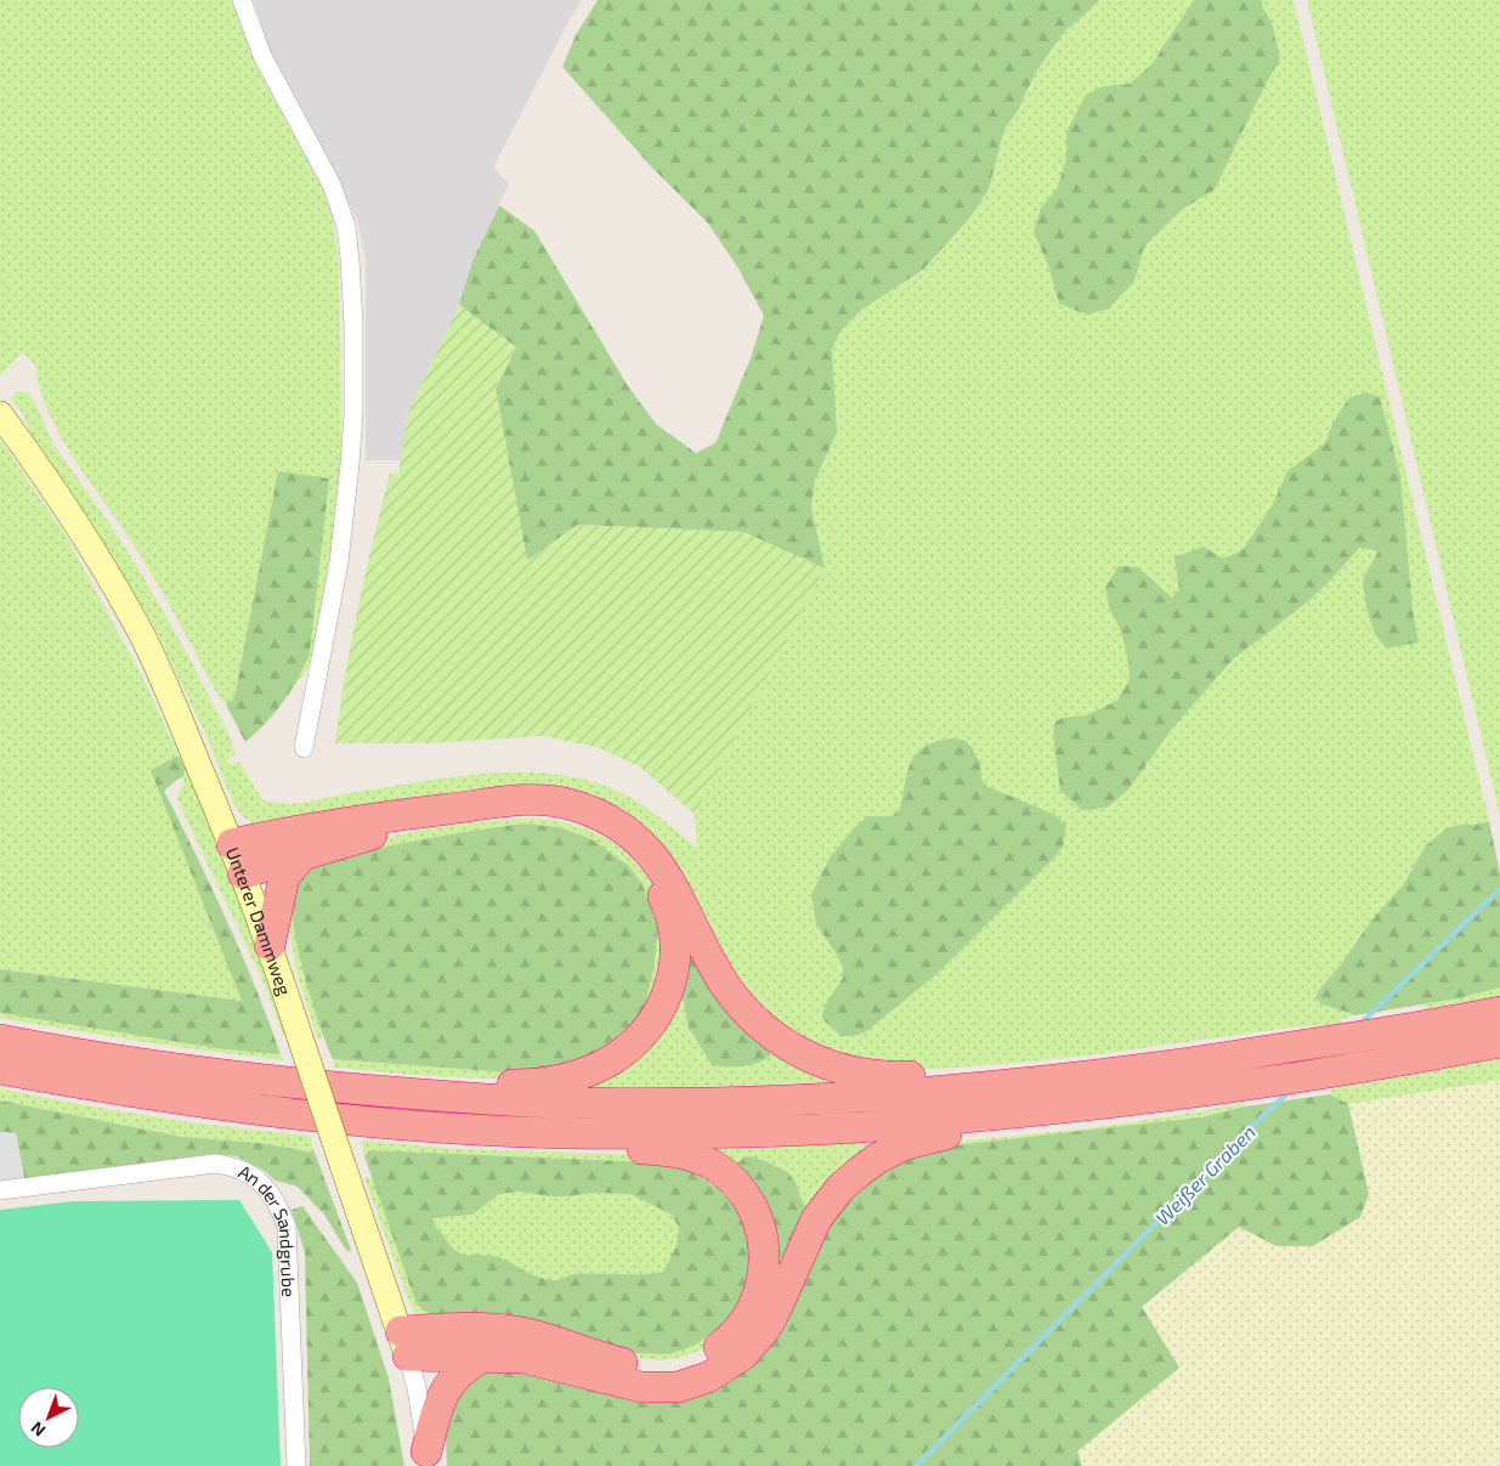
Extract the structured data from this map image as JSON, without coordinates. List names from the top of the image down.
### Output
{
  "streets": {
    "main road": ["Unterer Dammweg"],
    "street": ["An der Sandgrube"]
  },
  "water": ["Weißer Graben"],
  "north": "bottom left"
}
